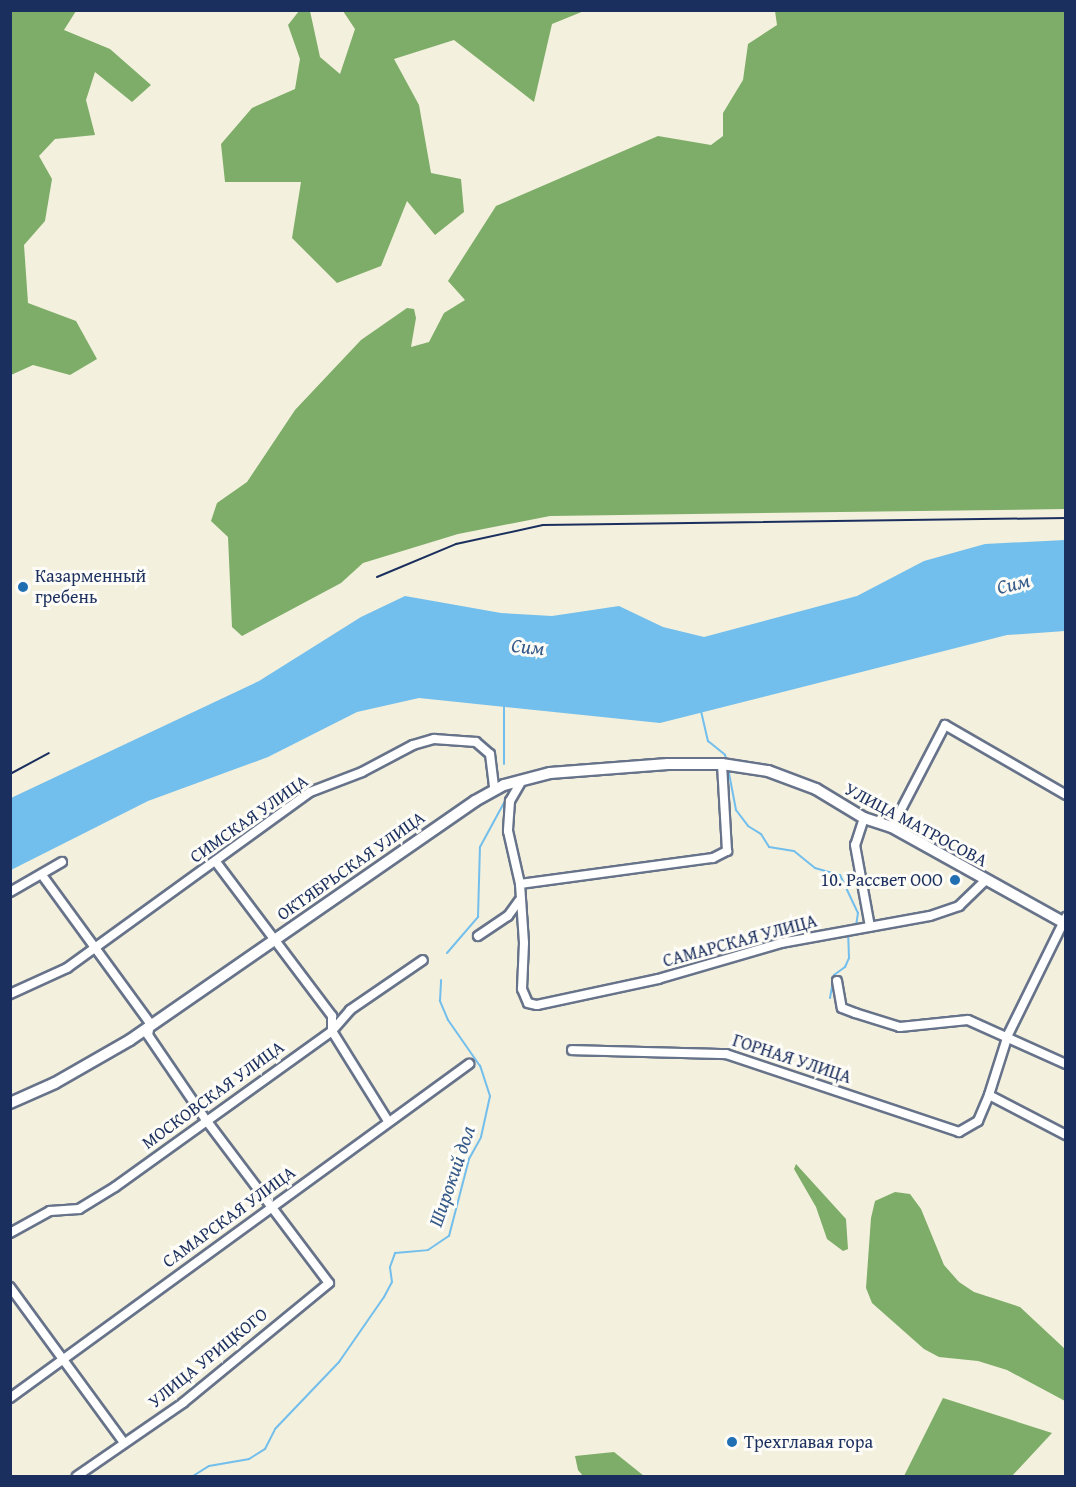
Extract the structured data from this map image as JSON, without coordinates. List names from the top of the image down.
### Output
{
  "streets": {
    "main road": ["УЛИЦА МАТРОСОВА", "ОКТЯБРЬСКАЯ УЛИЦА"],
    "street": [
      "СИМСКАЯ УЛИЦА",
      "САМАРСКАЯ УЛИЦА",
      "ГОРНАЯ УЛИЦА",
      "МОСКОВСКАЯ УЛИЦА",
      "УЛИЦА УРИЦКОГО"
    ]
  },
  "crossings": [
    ["СИМСКАЯ УЛИЦА", "ОКТЯБРЬСКАЯ УЛИЦА"],
    ["УЛИЦА МАТРОСОВА", "ОКТЯБРЬСКАЯ УЛИЦА"],
    ["УЛИЦА МАТРОСОВА", "САМАРСКАЯ УЛИЦА"],
    ["САМАРСКАЯ УЛИЦА", "УЛИЦА УРИЦКОГО"]
  ],
  "water": ["Сим", "Широкий дол"],
  "places": ["Казарменный гребень", "10. Рассвет ООО", "Трехглавая гора"]
}
